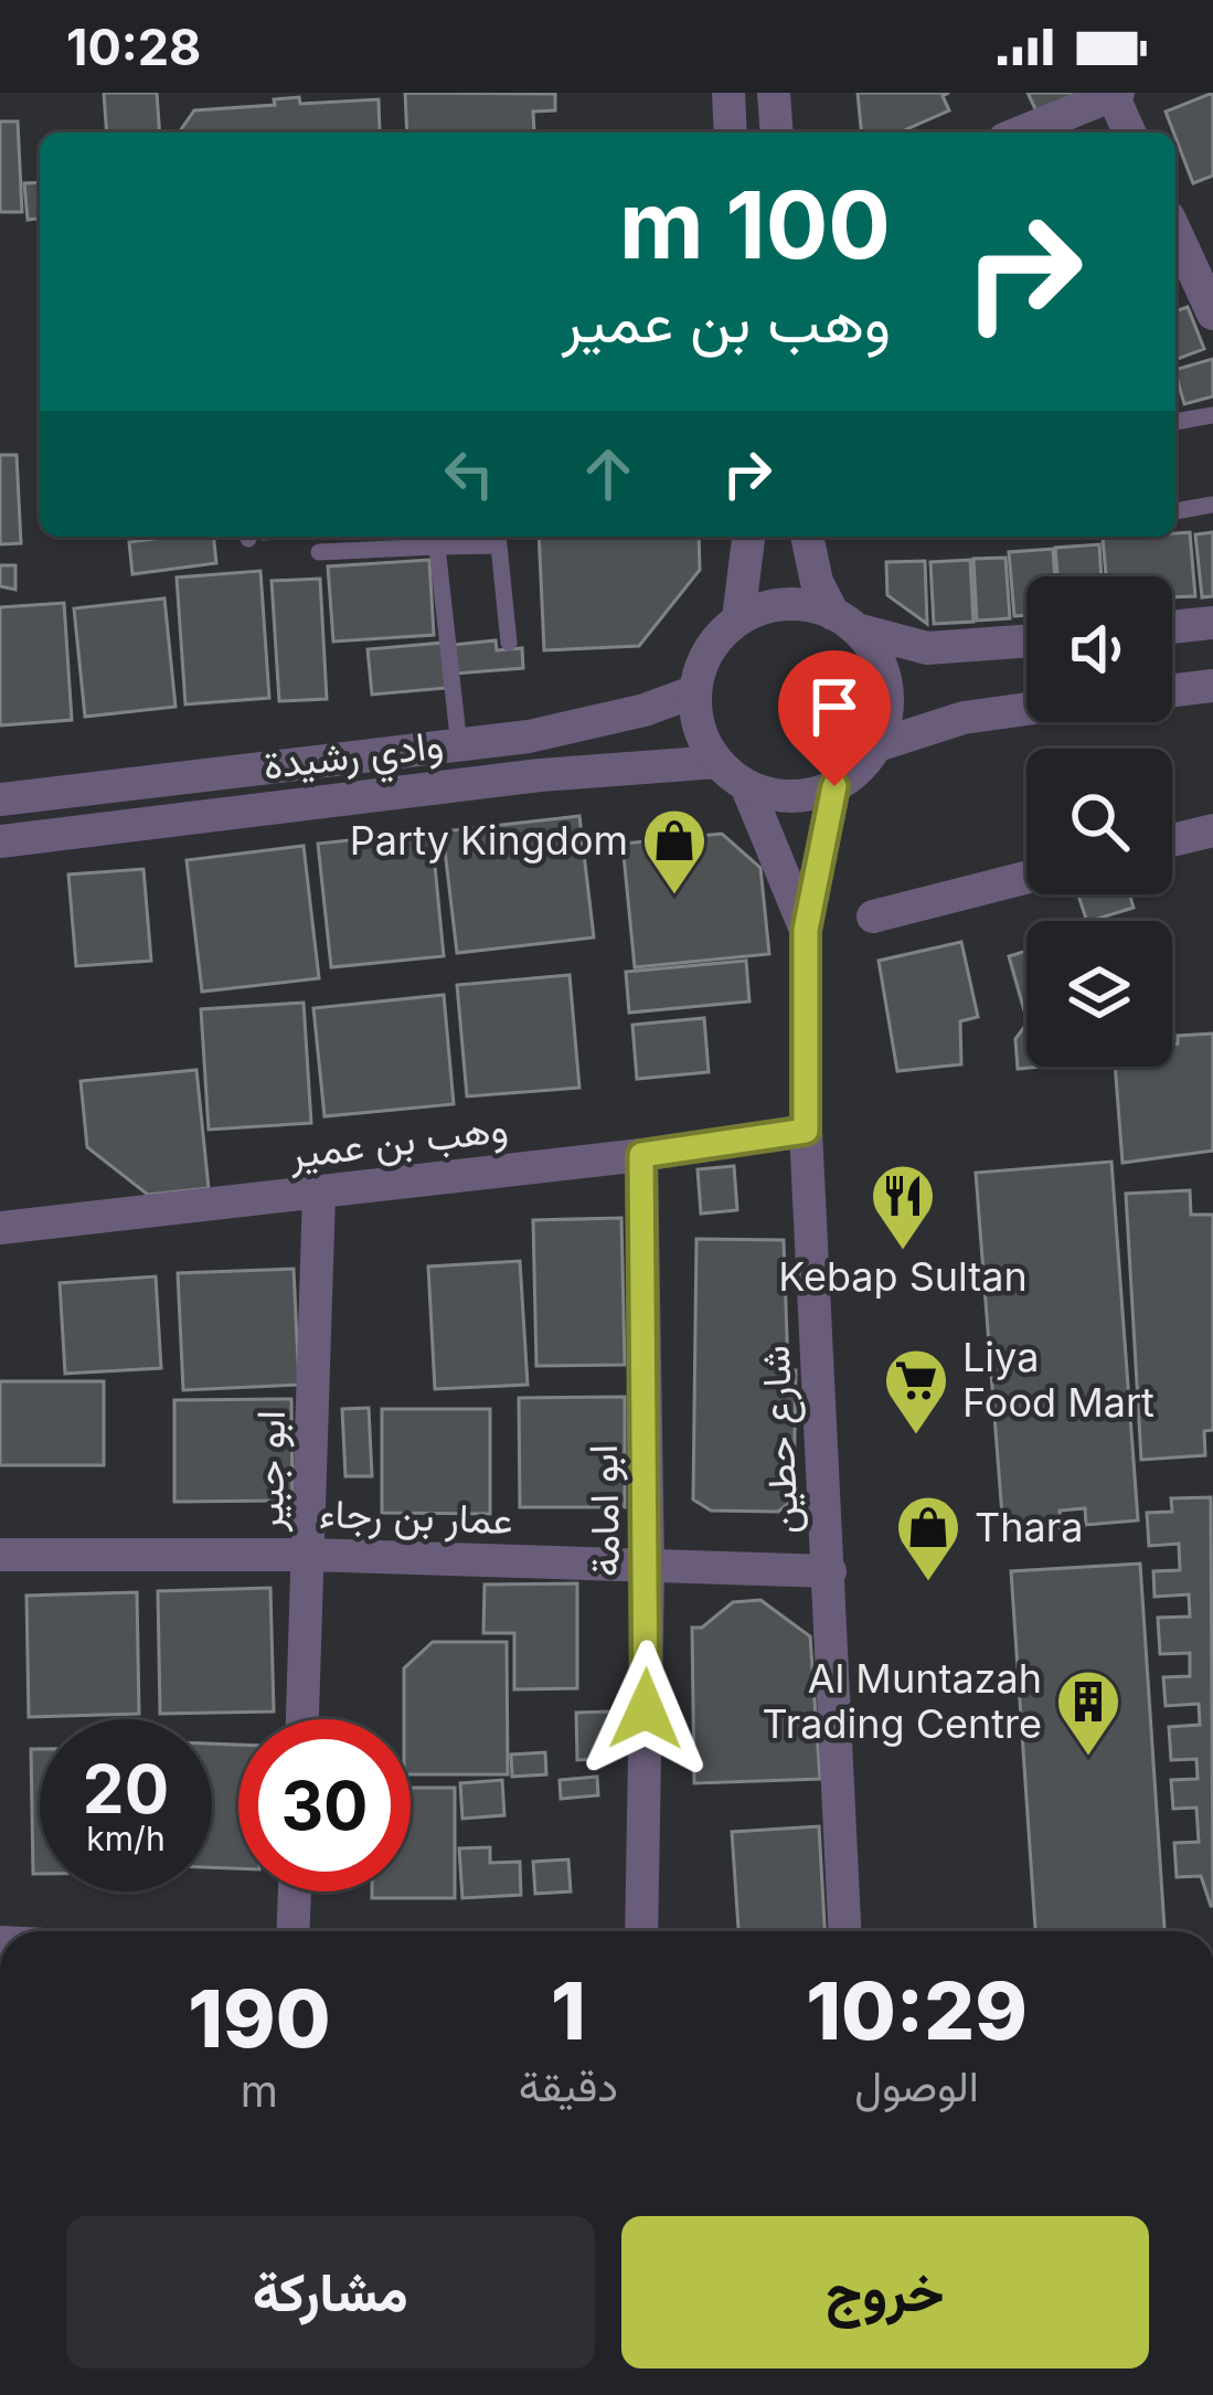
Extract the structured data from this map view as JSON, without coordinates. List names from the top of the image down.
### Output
{
  "streets": {
    "street": [
      "وادي رشيدة",
      "وهب بن عمير",
      "شارع حطين",
      "ابو جبير",
      "ابو امامة",
      "عمار بن رجاء"
    ]
  },
  "crossings": [
    ["وادي رشيدة", "شارع حطين"],
    ["وهب بن عمير", "شارع حطين"],
    ["وهب بن عمير", "ابو جبير"],
    ["وهب بن عمير", "ابو امامة"],
    ["شارع حطين", "عمار بن رجاء"],
    ["ابو جبير", "عمار بن رجاء"],
    ["ابو امامة", "عمار بن رجاء"]
  ],
  "places": {
    "shop": ["Party Kingdom", "Thara"],
    "restaurant": ["Kebap Sultan"],
    "supermarket": ["Liya Food Mart"],
    "building": ["Al Muntazah Trading Centre"]
  },
  "page": {
    "status": "10:28",
    "turn": ["100 m", "وهب بن عمير"],
    "speed": "20 km/h",
    "limit": "30",
    "eta": [
      "10:29",
      "الوصول",
      "1",
      "دقيقة",
      "190",
      "m"
    ],
    "buttons": ["خروج", "مشاركة"]
  }
}
